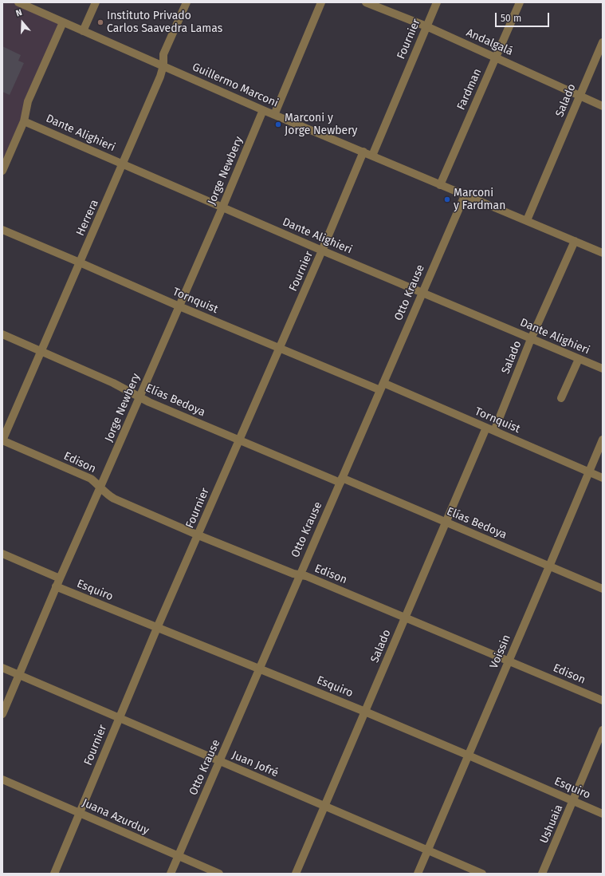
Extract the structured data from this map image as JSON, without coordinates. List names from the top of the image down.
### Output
{
  "streets": {
    "street": [
      "Fournier",
      "Andalgalá",
      "Guillermo Marconi",
      "Fardman",
      "Salado",
      "Dante Alighieri",
      "Jorge Newbery",
      "Herrera",
      "Otto Krause",
      "Tornquist",
      "Elías Bedoya",
      "Edison",
      "Esquiro",
      "Voissin",
      "Juan Jofré",
      "Juana Azurduy",
      "Ushuaia"
    ]
  },
  "crossings": [
    ["Fournier", "Andalgalá"],
    ["Fournier", "Guillermo Marconi"],
    ["Fournier", "Dante Alighieri"],
    ["Fournier", "Tornquist"],
    ["Fournier", "Elías Bedoya"],
    ["Fournier", "Edison"],
    ["Fournier", "Esquiro"],
    ["Fournier", "Juan Jofré"],
    ["Fournier", "Juana Azurduy"],
    ["Andalgalá", "Fardman"],
    ["Andalgalá", "Salado"],
    ["Guillermo Marconi", "Fardman"],
    ["Guillermo Marconi", "Salado"],
    ["Guillermo Marconi", "Jorge Newbery"],
    ["Guillermo Marconi", "Herrera"],
    ["Guillermo Marconi", "Otto Krause"],
    ["Salado", "Dante Alighieri"],
    ["Salado", "Tornquist"],
    ["Salado", "Elías Bedoya"],
    ["Salado", "Edison"],
    ["Salado", "Esquiro"],
    ["Salado", "Juan Jofré"],
    ["Dante Alighieri", "Jorge Newbery"],
    ["Dante Alighieri", "Herrera"],
    ["Dante Alighieri", "Otto Krause"],
    ["Jorge Newbery", "Tornquist"],
    ["Jorge Newbery", "Elías Bedoya"],
    ["Jorge Newbery", "Edison"],
    ["Jorge Newbery", "Esquiro"],
    ["Jorge Newbery", "Juan Jofré"],
    ["Herrera", "Tornquist"],
    ["Herrera", "Elías Bedoya"],
    ["Herrera", "Edison"],
    ["Otto Krause", "Tornquist"],
    ["Otto Krause", "Elías Bedoya"],
    ["Otto Krause", "Edison"],
    ["Otto Krause", "Esquiro"],
    ["Otto Krause", "Juan Jofré"],
    ["Otto Krause", "Juana Azurduy"],
    ["Tornquist", "Voissin"],
    ["Elías Bedoya", "Voissin"],
    ["Edison", "Voissin"],
    ["Esquiro", "Voissin"],
    ["Esquiro", "Ushuaia"],
    ["Voissin", "Juan Jofré"]
  ],
  "places": ["Instituto Privado Carlos Saavedra Lamas", "Marconi y Jorge Newbery", "Marconi y Fardman"],
  "scale_bar": "50 m",
  "north": "top"
}
